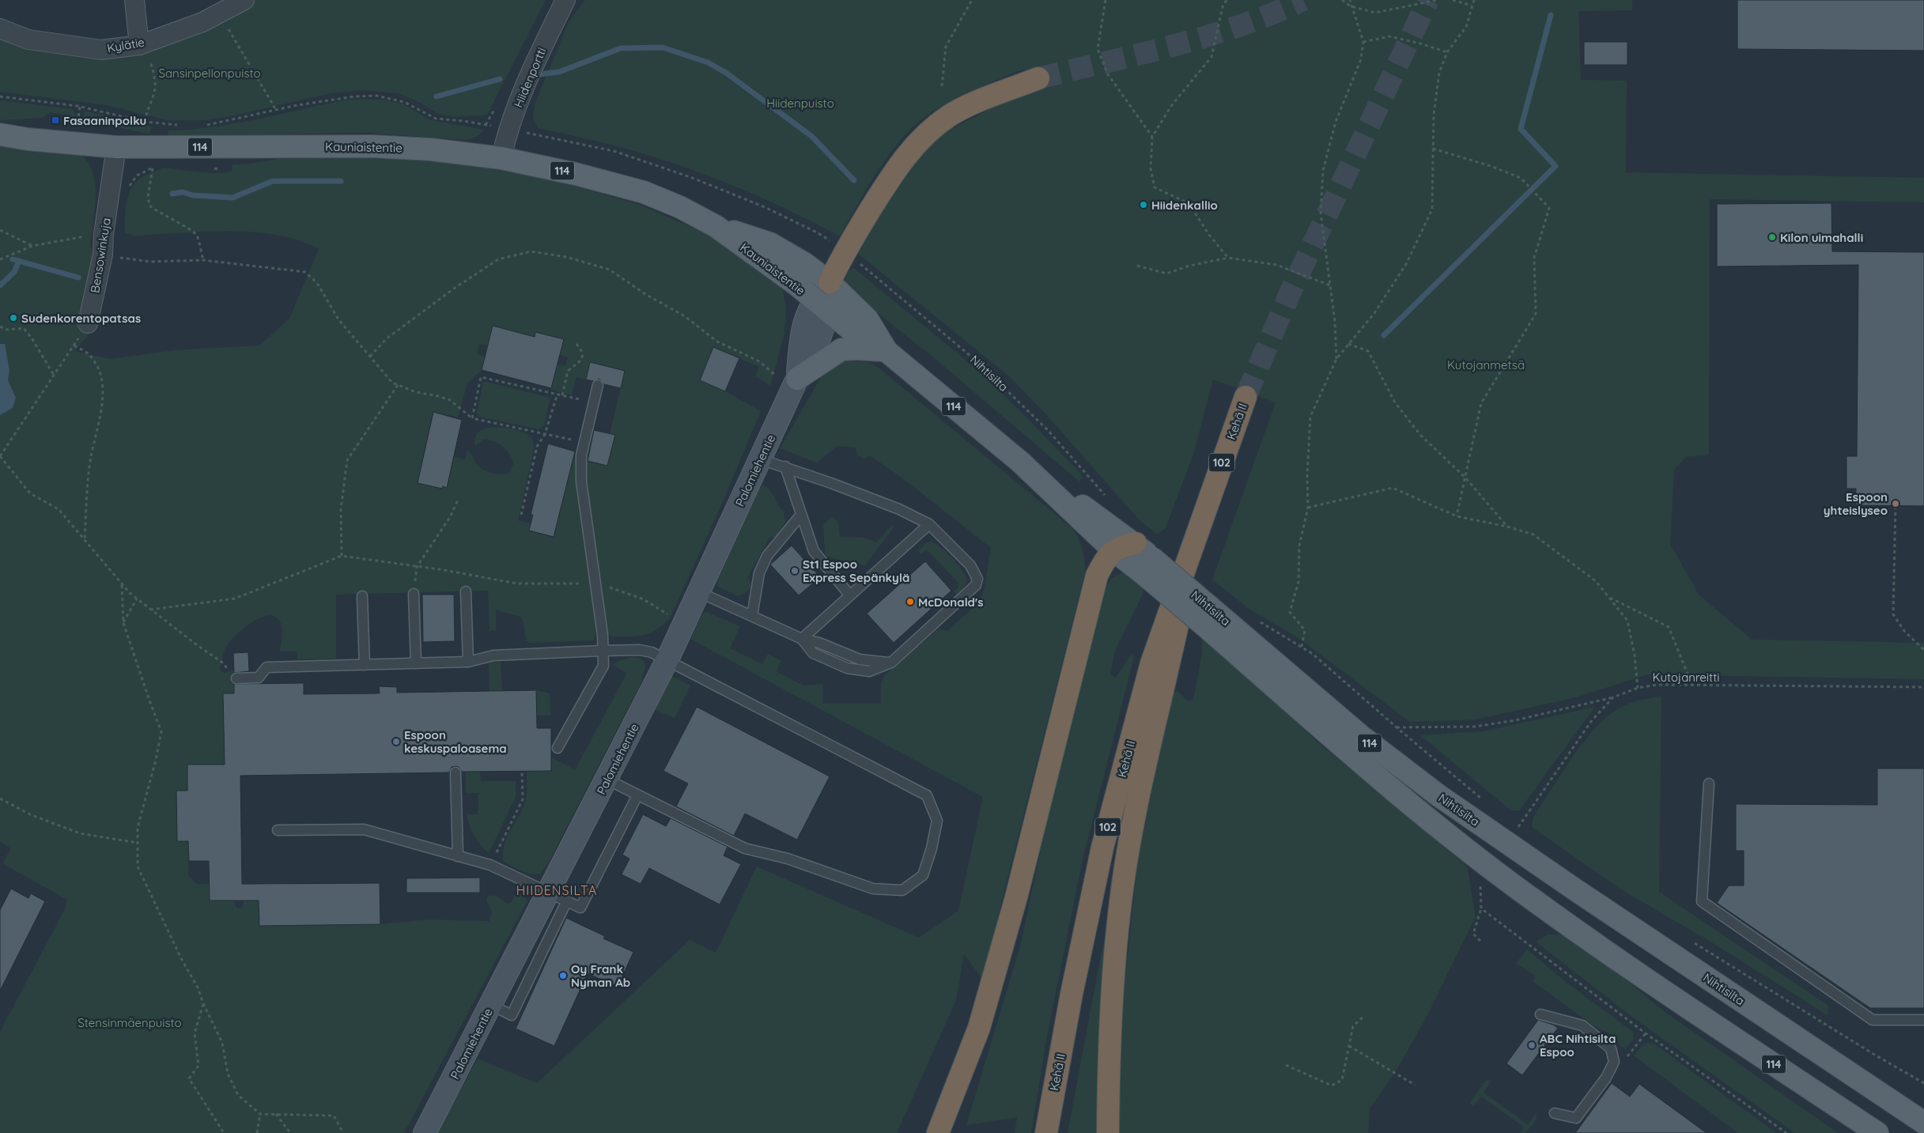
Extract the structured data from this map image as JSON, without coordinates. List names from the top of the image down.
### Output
{
  "streets": {
    "highway": ["Kehä II", "102"],
    "main road": ["114", "Kauniaistentie", "Nihtisilta"],
    "street": [
      "Kylätie",
      "Hiidenportti",
      "Bensowinkuja",
      "Palomiehentie"
    ],
    "path": ["Kutojanreitti"]
  },
  "crossings": [
    ["Hiidenportti", "Kauniaistentie"],
    ["Kauniaistentie", "Bensowinkuja"],
    ["Kauniaistentie", "Nihtisilta"],
    ["Kauniaistentie", "Palomiehentie"],
    ["Nihtisilta", "Palomiehentie"],
    ["Nihtisilta", "Kutojanreitti"]
  ],
  "districts": ["HIIDENSILTA"],
  "parks": [
    "Sansinpellonpuisto",
    "Hiidenpuisto",
    "Kutojanmetsä",
    "Stensinmäenpuisto"
  ],
  "places": {
    "transit": ["Fasaaninpolku"],
    "other": [
      "Hiidenkallio",
      "Kilon uimahalli",
      "Sudenkorentopatsas",
      "Espoon yhteislyseo",
      "St1 Espoo Express Sepänkylä",
      "McDonald's",
      "Espoon keskuspaloasema",
      "Oy Frank Nyman Ab",
      "ABC Nihtisilta Espoo"
    ]
  }
}
